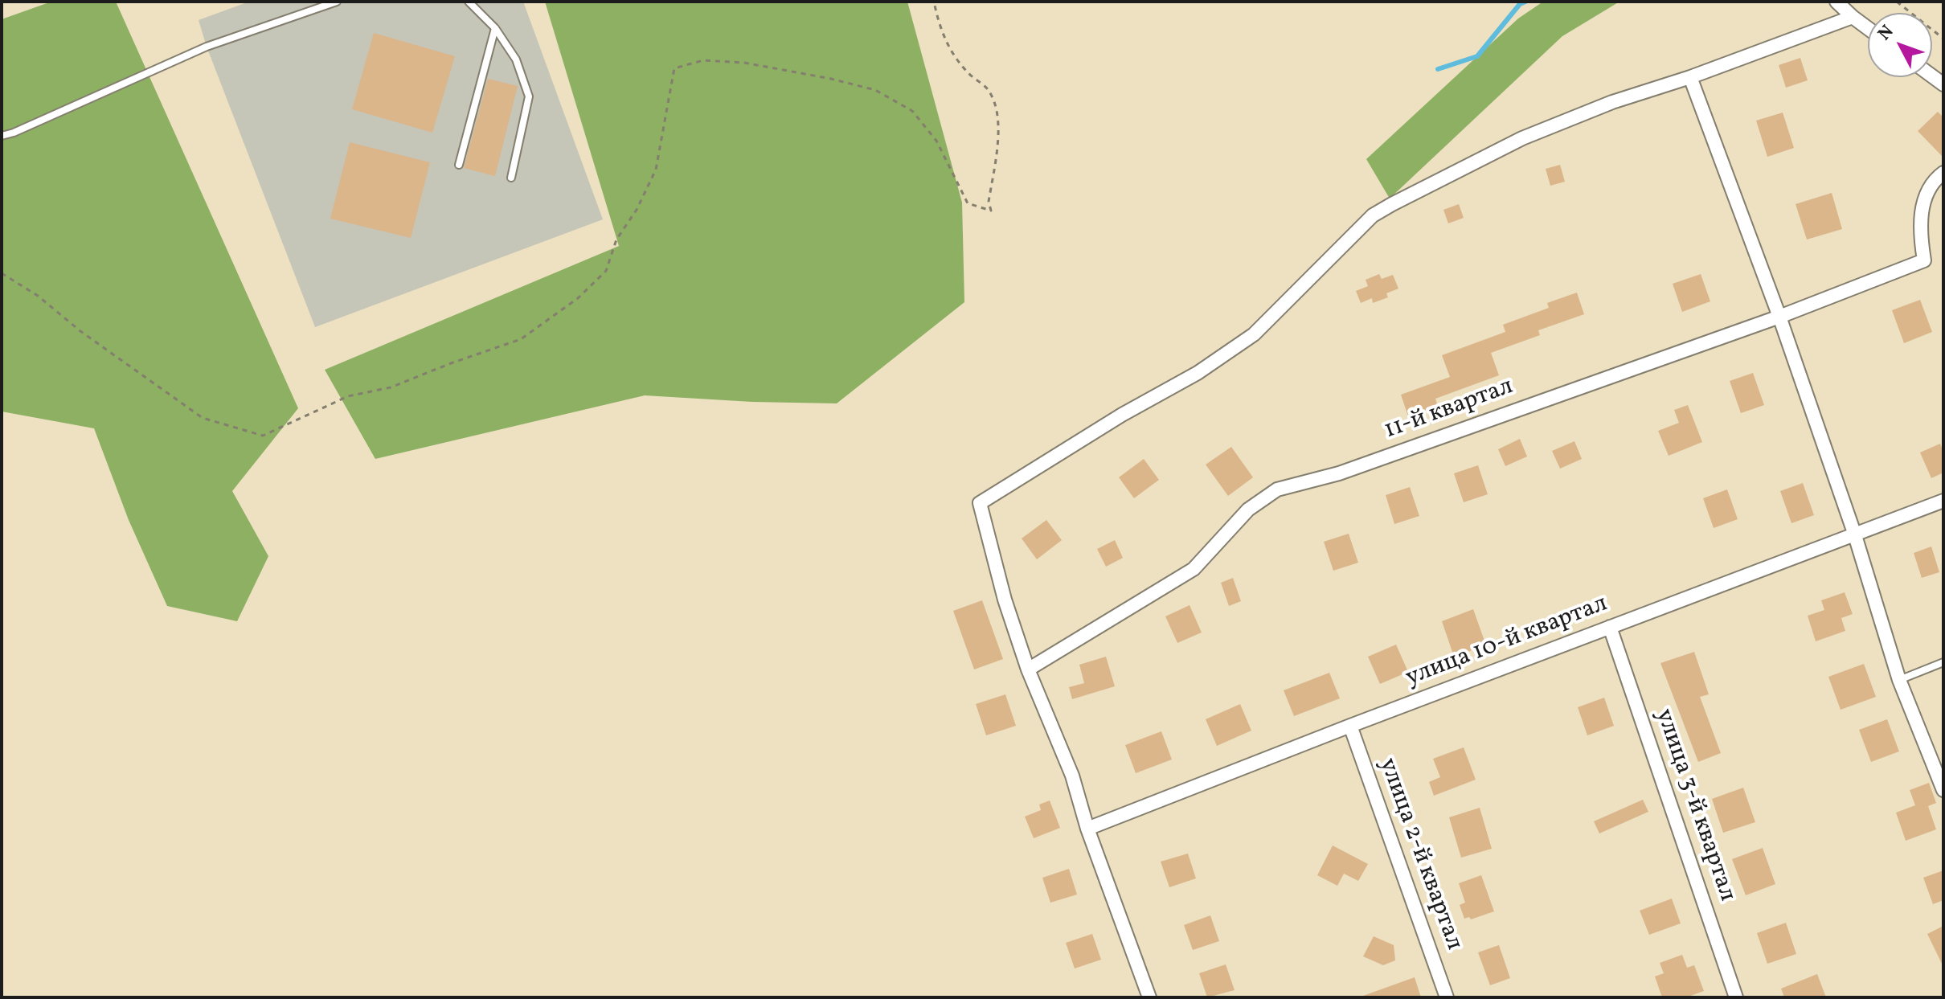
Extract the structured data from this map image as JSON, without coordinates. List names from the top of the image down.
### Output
{
  "streets": {
    "street": [
      "11-й квартал",
      "улица 10-й квартал",
      "улица 3-й квартал",
      "улица 2-й квартал"
    ]
  },
  "crossings": [
    ["улица 10-й квартал", "улица 3-й квартал"],
    ["улица 10-й квартал", "улица 2-й квартал"]
  ],
  "north": "top left"
}
